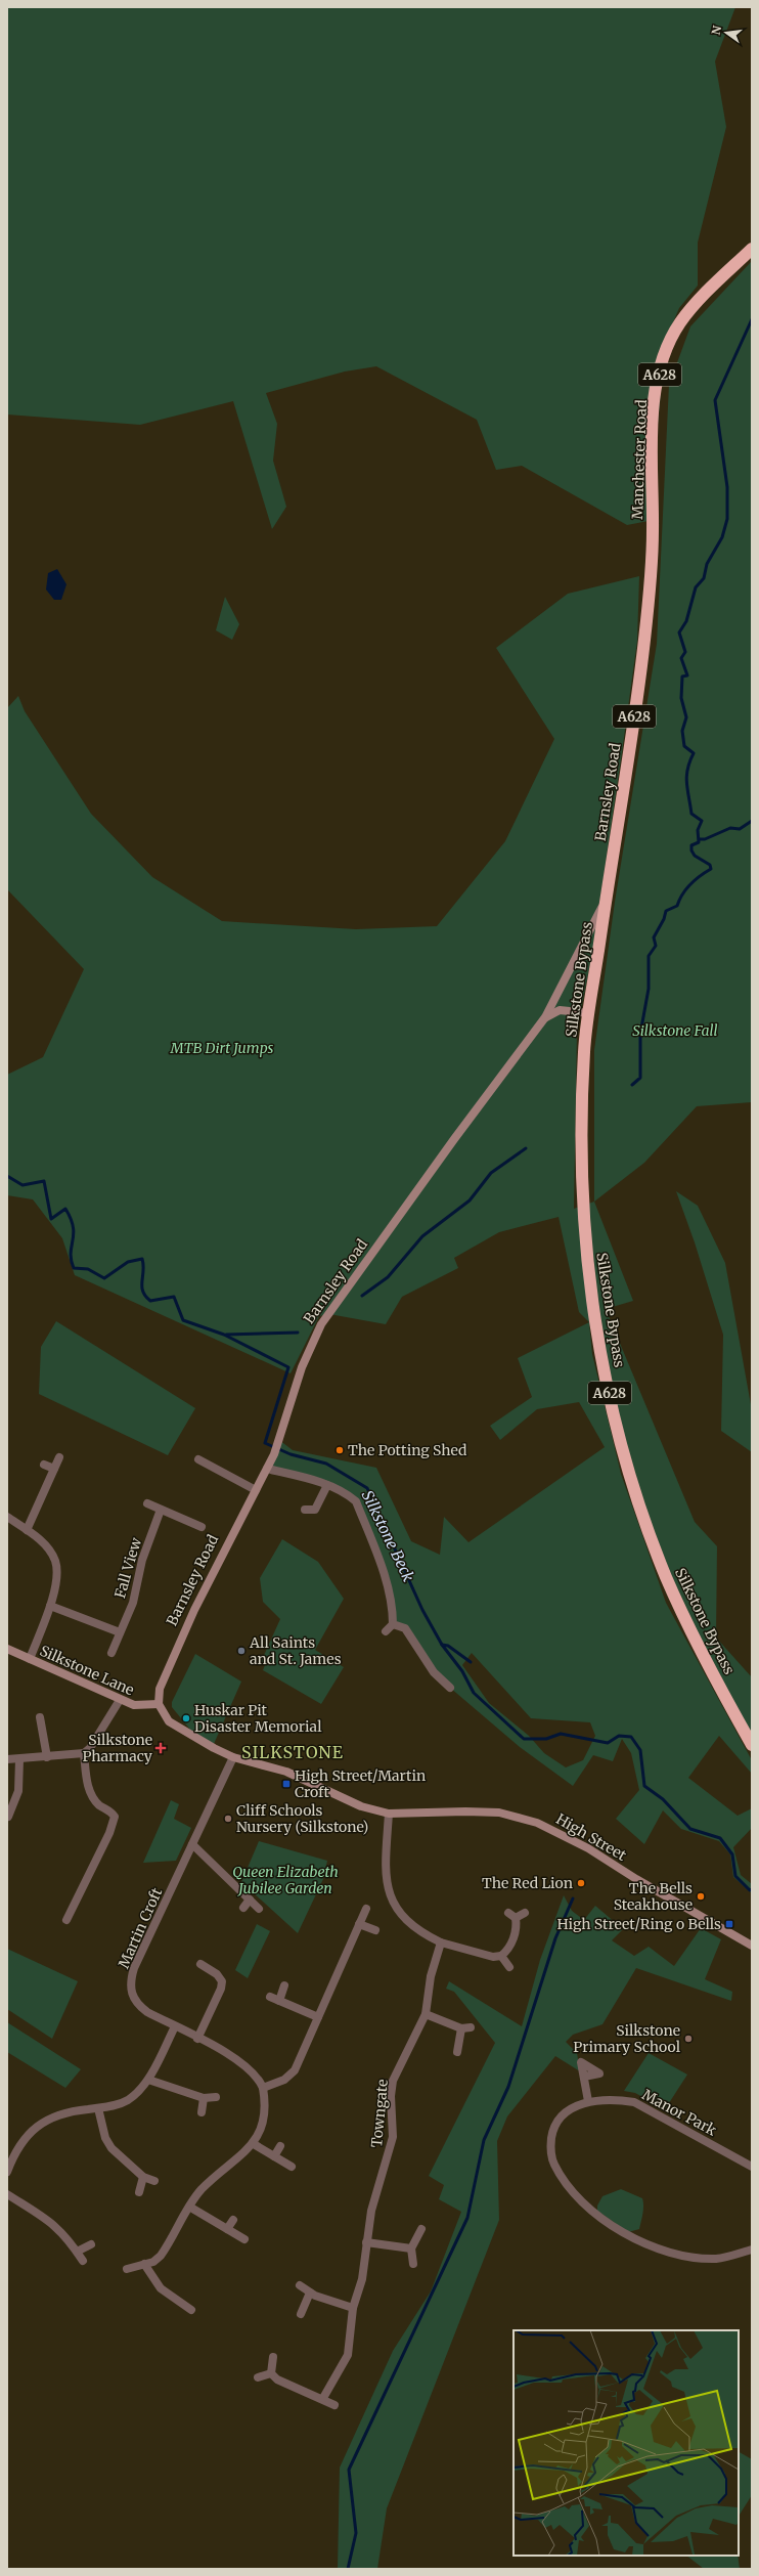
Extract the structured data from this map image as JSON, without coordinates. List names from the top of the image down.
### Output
{
  "streets": {
    "highway": [
      "A628",
      "Manchester Road",
      "Barnsley Road",
      "Silkstone Bypass"
    ],
    "street": [
      "Fall View",
      "Silkstone Lane",
      "High Street",
      "Martin Croft",
      "Manor Park",
      "Towngate"
    ]
  },
  "crossings": [
    ["Manchester Road", "Barnsley Road"],
    ["Barnsley Road", "Silkstone Bypass"],
    ["Barnsley Road", "Silkstone Lane"],
    ["Barnsley Road", "High Street"],
    ["Silkstone Lane", "High Street"],
    ["High Street", "Martin Croft"]
  ],
  "districts": ["SILKSTONE"],
  "water": ["Silkstone Beck"],
  "parks": ["Silkstone Fall", "MTB Dirt Jumps", "Queen Elizabeth Jubilee Garden"],
  "places": {
    "other": [
      "The Potting Shed",
      "All Saints and St. James",
      "Huskar Pit Disaster Memorial",
      "Cliff Schools Nursery (Silkstone)",
      "The Red Lion",
      "The Bells Steakhouse",
      "Silkstone Primary School"
    ],
    "health": ["Silkstone Pharmacy"],
    "transit": ["High Street/Martin Croft", "High Street/Ring o Bells"]
  },
  "north": "left"
}
